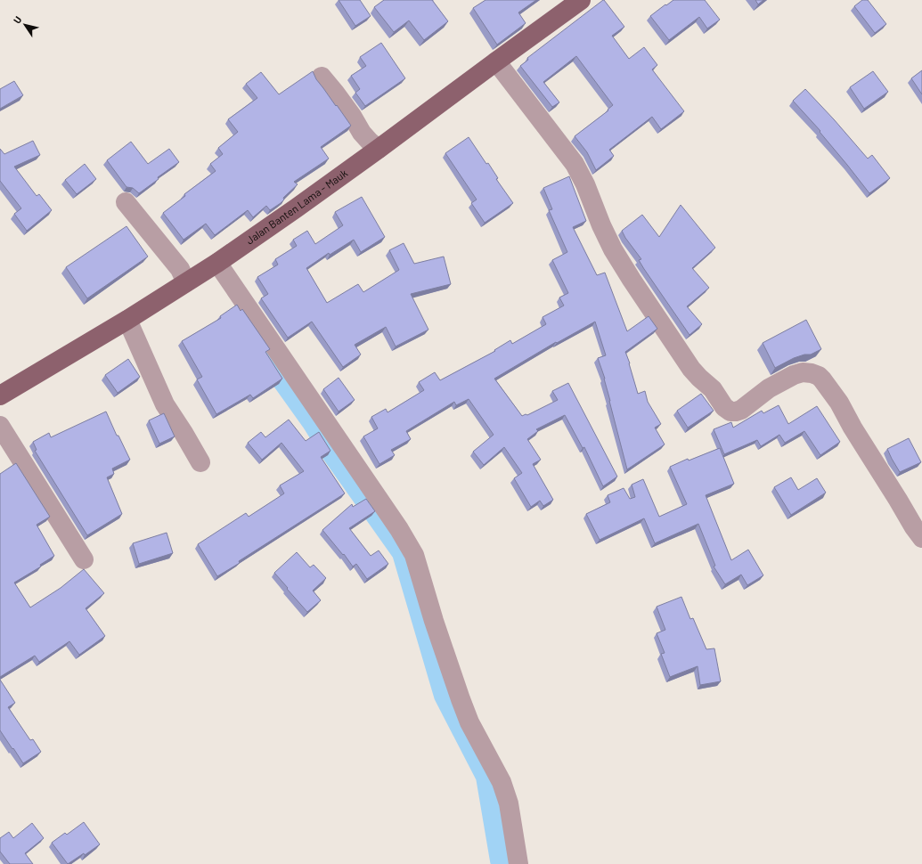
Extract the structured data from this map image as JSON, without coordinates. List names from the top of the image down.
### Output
{
  "streets": {
    "main road": ["Jalan Banten Lama - Mauk"]
  },
  "north": "top left"
}
